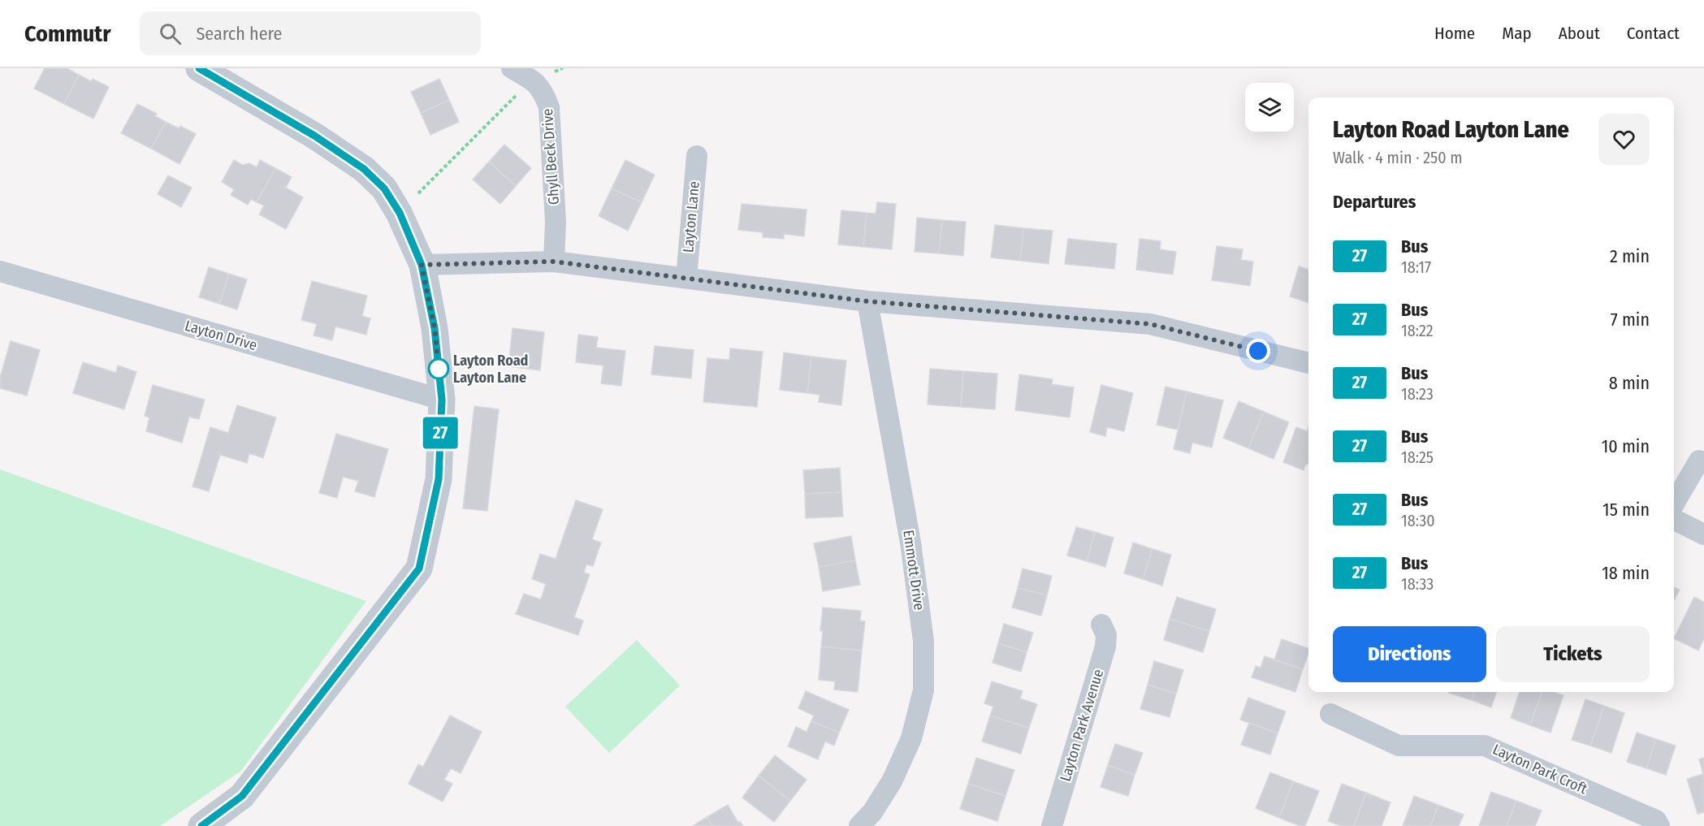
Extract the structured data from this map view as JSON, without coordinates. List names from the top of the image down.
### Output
{
  "streets": {
    "street": [
      "Ghyll Beck Drive",
      "Layton Lane",
      "Layton Drive",
      "Emmott Drive",
      "Layton Park Avenue",
      "Layton Park Croft"
    ]
  },
  "places": ["Layton Road Layton Lane"],
  "lines": ["bus line 27"],
  "page": {
    "header": "Commutr",
    "search": "Search here",
    "nav": [
      "Home",
      "Map",
      "About",
      "Contact"
    ],
    "on_map": "27",
    "heading": [
      ["Layton Road Layton Lane", "Walk · 4 min · 250 m"],
      "Departures"
    ],
    "list": [
      {
        "mark": "27",
        "name": "Bus",
        "note": "18:17",
        "value": "2 min"
      },
      {
        "mark": "27",
        "name": "Bus",
        "note": "18:22",
        "value": "7 min"
      },
      {
        "mark": "27",
        "name": "Bus",
        "note": "18:23",
        "value": "8 min"
      },
      {
        "mark": "27",
        "name": "Bus",
        "note": "18:25",
        "value": "10 min"
      },
      {
        "mark": "27",
        "name": "Bus",
        "note": "18:30",
        "value": "15 min"
      },
      {
        "mark": "27",
        "name": "Bus",
        "note": "18:33",
        "value": "18 min"
      }
    ],
    "buttons": ["Directions", "Tickets"]
  }
}
